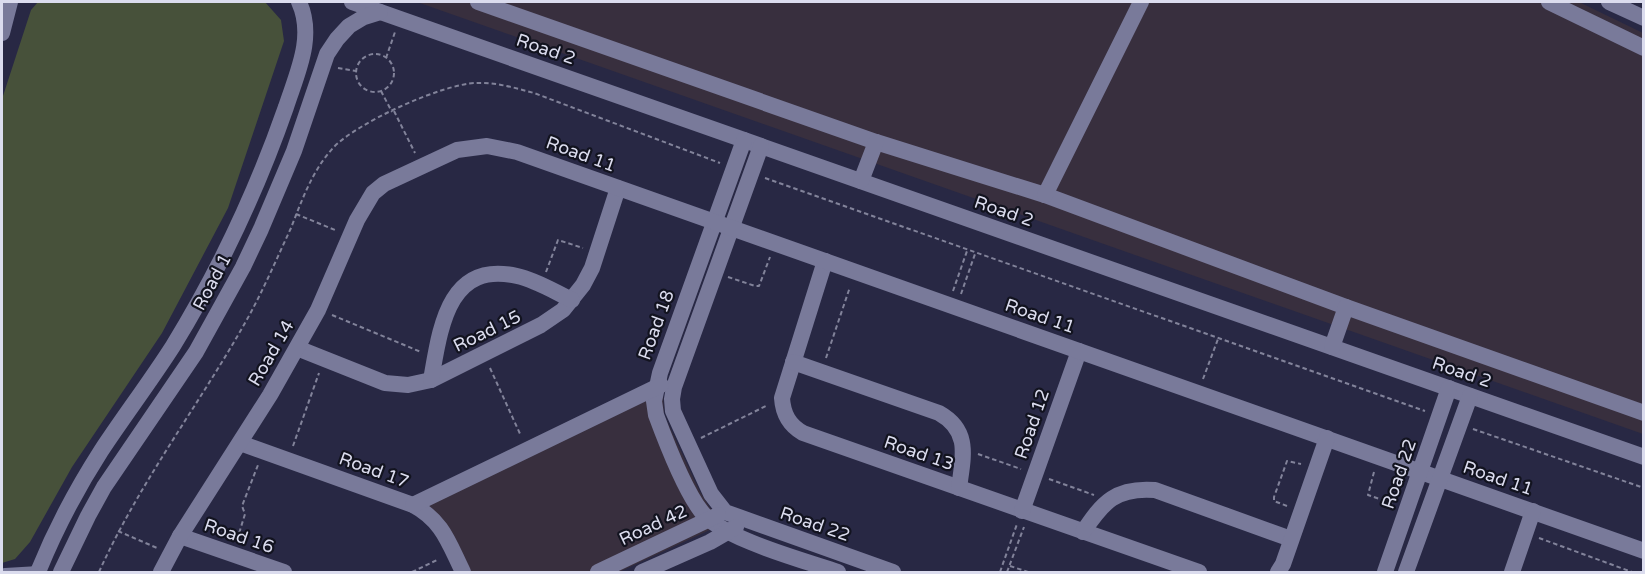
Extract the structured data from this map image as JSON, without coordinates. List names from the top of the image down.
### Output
{
  "streets": {
    "street": [
      "Road 2",
      "Road 11",
      "Road 1",
      "Road 18",
      "Road 15",
      "Road 14",
      "Road 12",
      "Road 13",
      "Road 17",
      "Road 22",
      "Road 42",
      "Road 16"
    ]
  },
  "crossings": [
    ["Road 2", "Road 1"],
    ["Road 2", "Road 18"],
    ["Road 2", "Road 22"],
    ["Road 11", "Road 18"],
    ["Road 11", "Road 15"],
    ["Road 11", "Road 14"],
    ["Road 11", "Road 12"],
    ["Road 11", "Road 22"],
    ["Road 18", "Road 22"],
    ["Road 18", "Road 42"],
    ["Road 15", "Road 14"],
    ["Road 14", "Road 17"],
    ["Road 14", "Road 16"],
    ["Road 12", "Road 13"],
    ["Road 22", "Road 42"]
  ]
}
